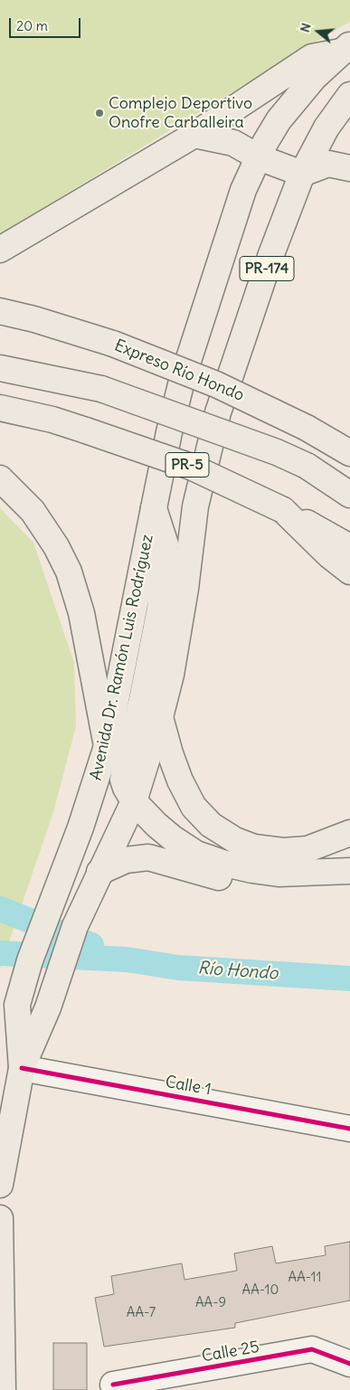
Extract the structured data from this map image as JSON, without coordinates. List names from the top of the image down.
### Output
{
  "streets": {
    "main road": [
      "PR-174",
      "Expreso Río Hondo",
      "PR-5",
      "Avenida Dr. Ramón Luis Rodríguez"
    ],
    "street": ["Calle 1", "Calle 25"]
  },
  "crossings": [
    ["PR-174", "Avenida Dr. Ramón Luis Rodríguez"],
    ["Avenida Dr. Ramón Luis Rodríguez", "Calle 1"]
  ],
  "water": ["Río Hondo"],
  "places": ["Complejo Deportivo Onofre Carballeira"],
  "house_numbers": [
    "AA-11",
    "AA-10",
    "AA-9",
    "AA-7"
  ],
  "scale_bar": "20 m",
  "north": "left"
}
